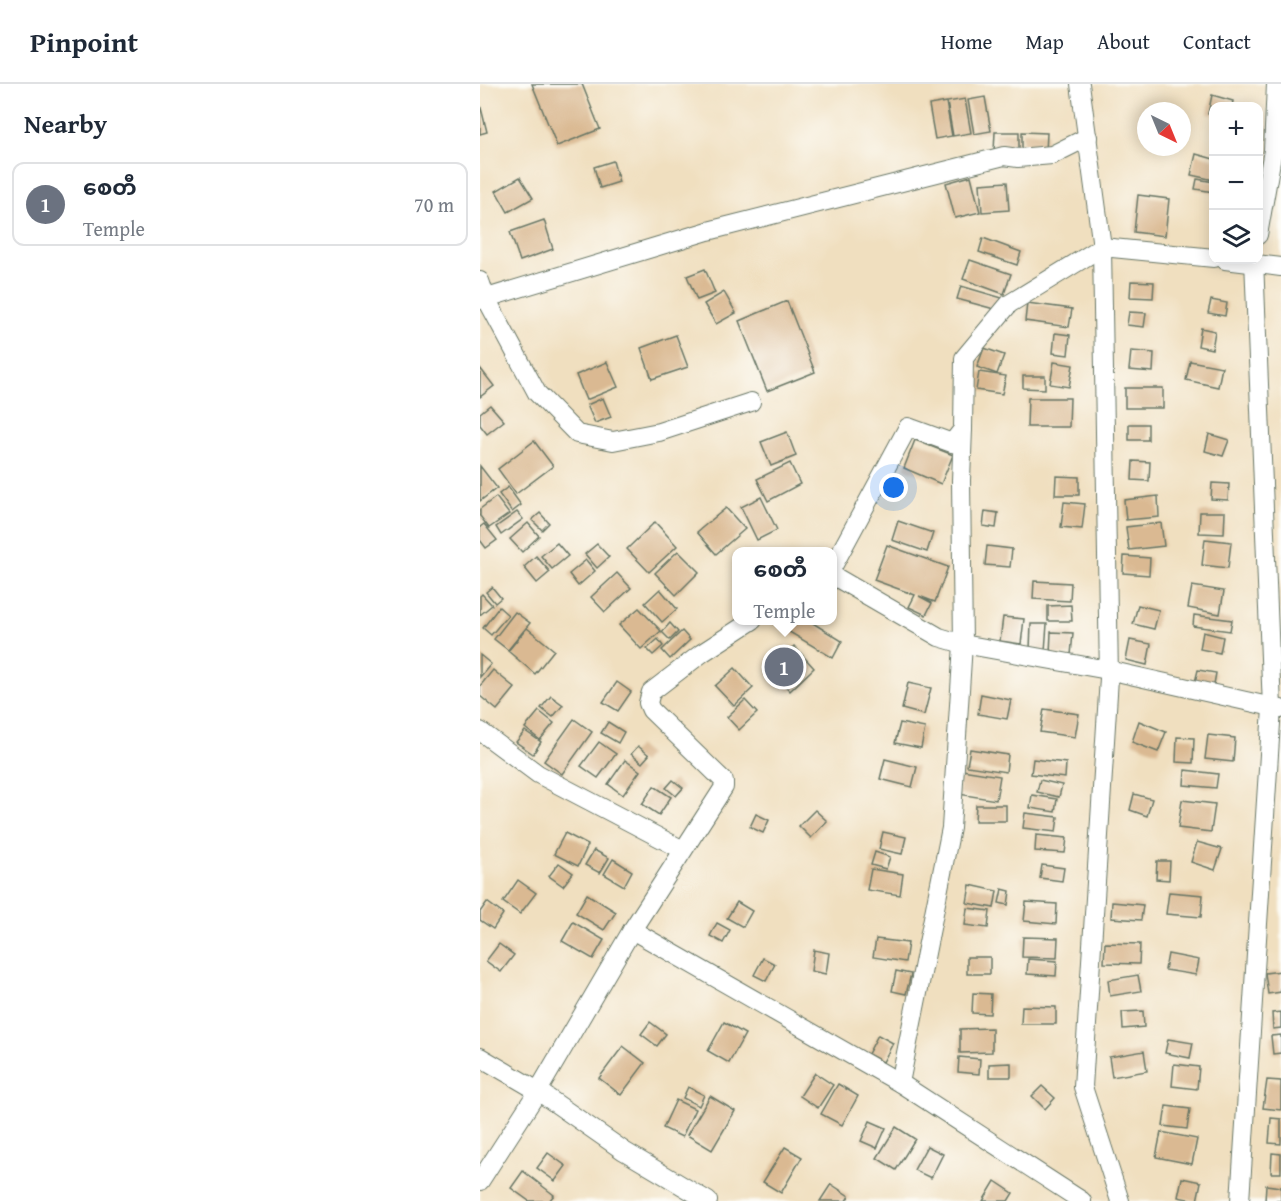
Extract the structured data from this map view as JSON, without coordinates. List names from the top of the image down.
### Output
{
  "north": "bottom right",
  "page": {
    "header": "Pinpoint",
    "nav": [
      "Home",
      "Map",
      "About",
      "Contact"
    ],
    "heading": "Nearby",
    "map_buttons": ["+", "−"],
    "list": [
      {
        "mark": "1",
        "name": "စေတီ",
        "note": "Temple",
        "value": "70 m"
      }
    ],
    "popup": ["စေတီ", "Temple"],
    "pins": "1"
  }
}
